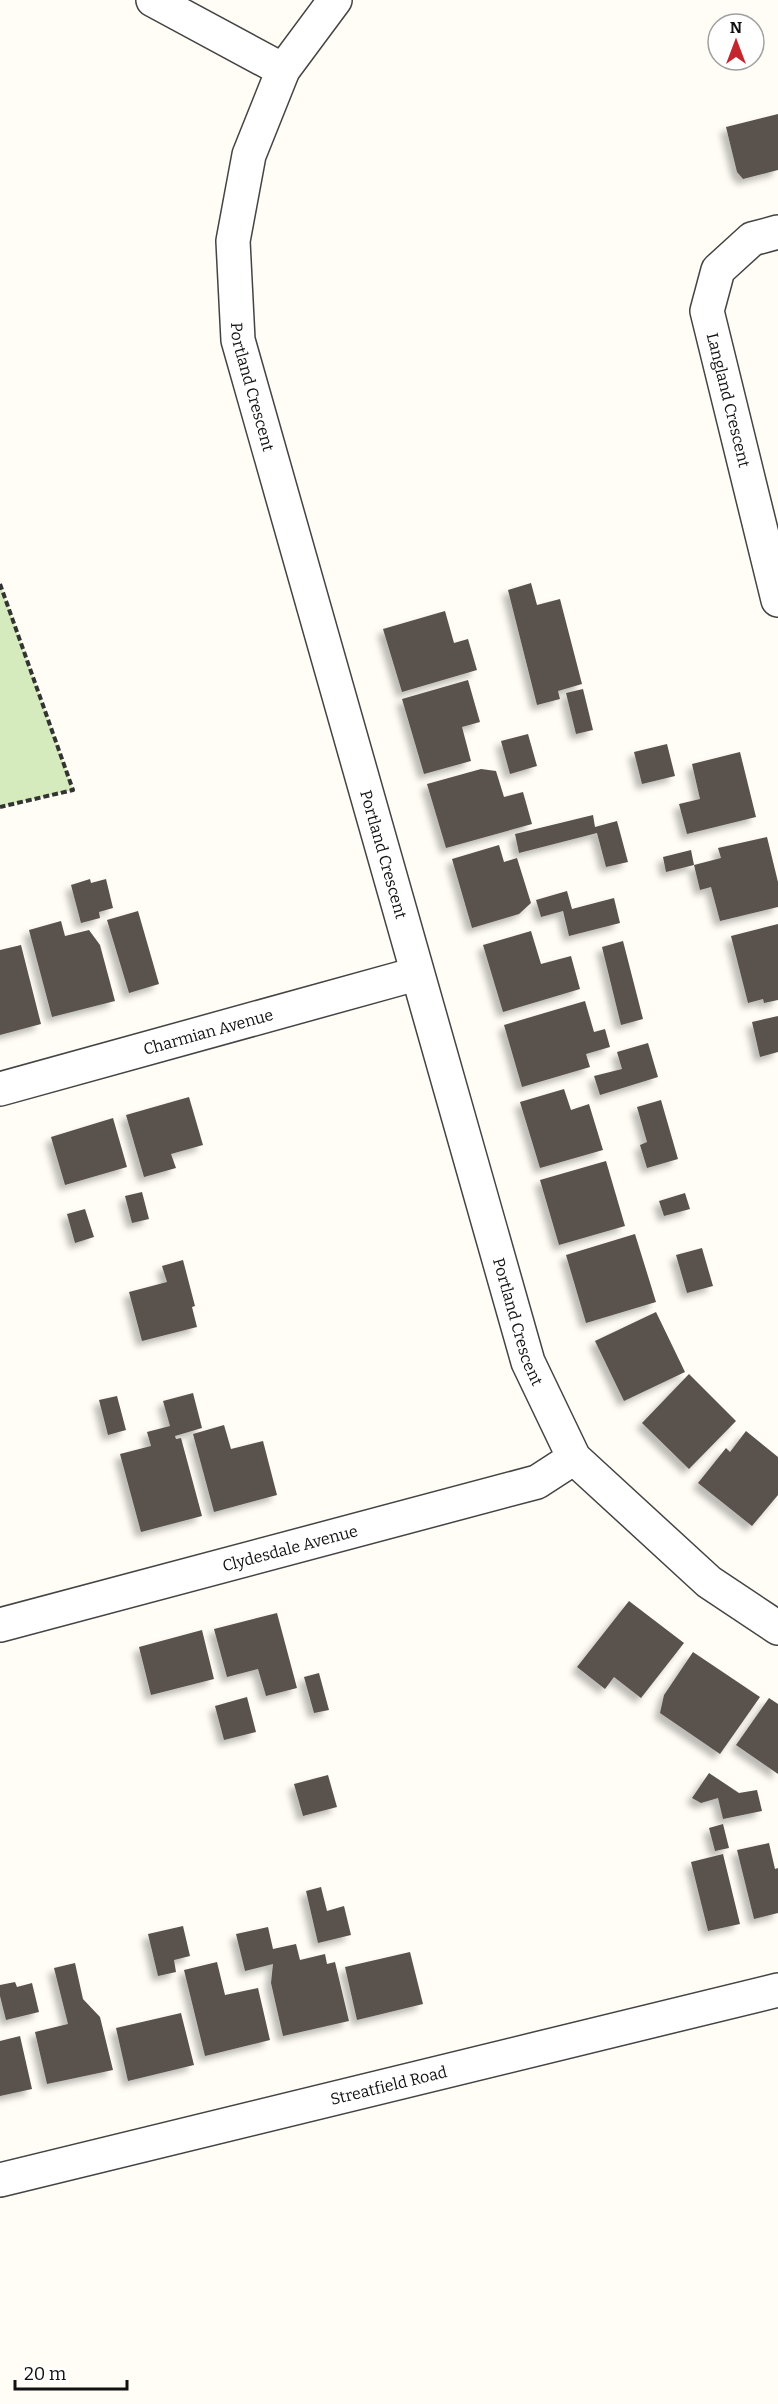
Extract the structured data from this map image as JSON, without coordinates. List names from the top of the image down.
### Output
{
  "streets": {
    "street": [
      "Portland Crescent",
      "Langland Crescent",
      "Charmian Avenue",
      "Clydesdale Avenue",
      "Streatfield Road"
    ]
  },
  "crossings": [
    ["Portland Crescent", "Charmian Avenue"],
    ["Portland Crescent", "Clydesdale Avenue"]
  ],
  "scale_bar": "20 m",
  "north": "top"
}
